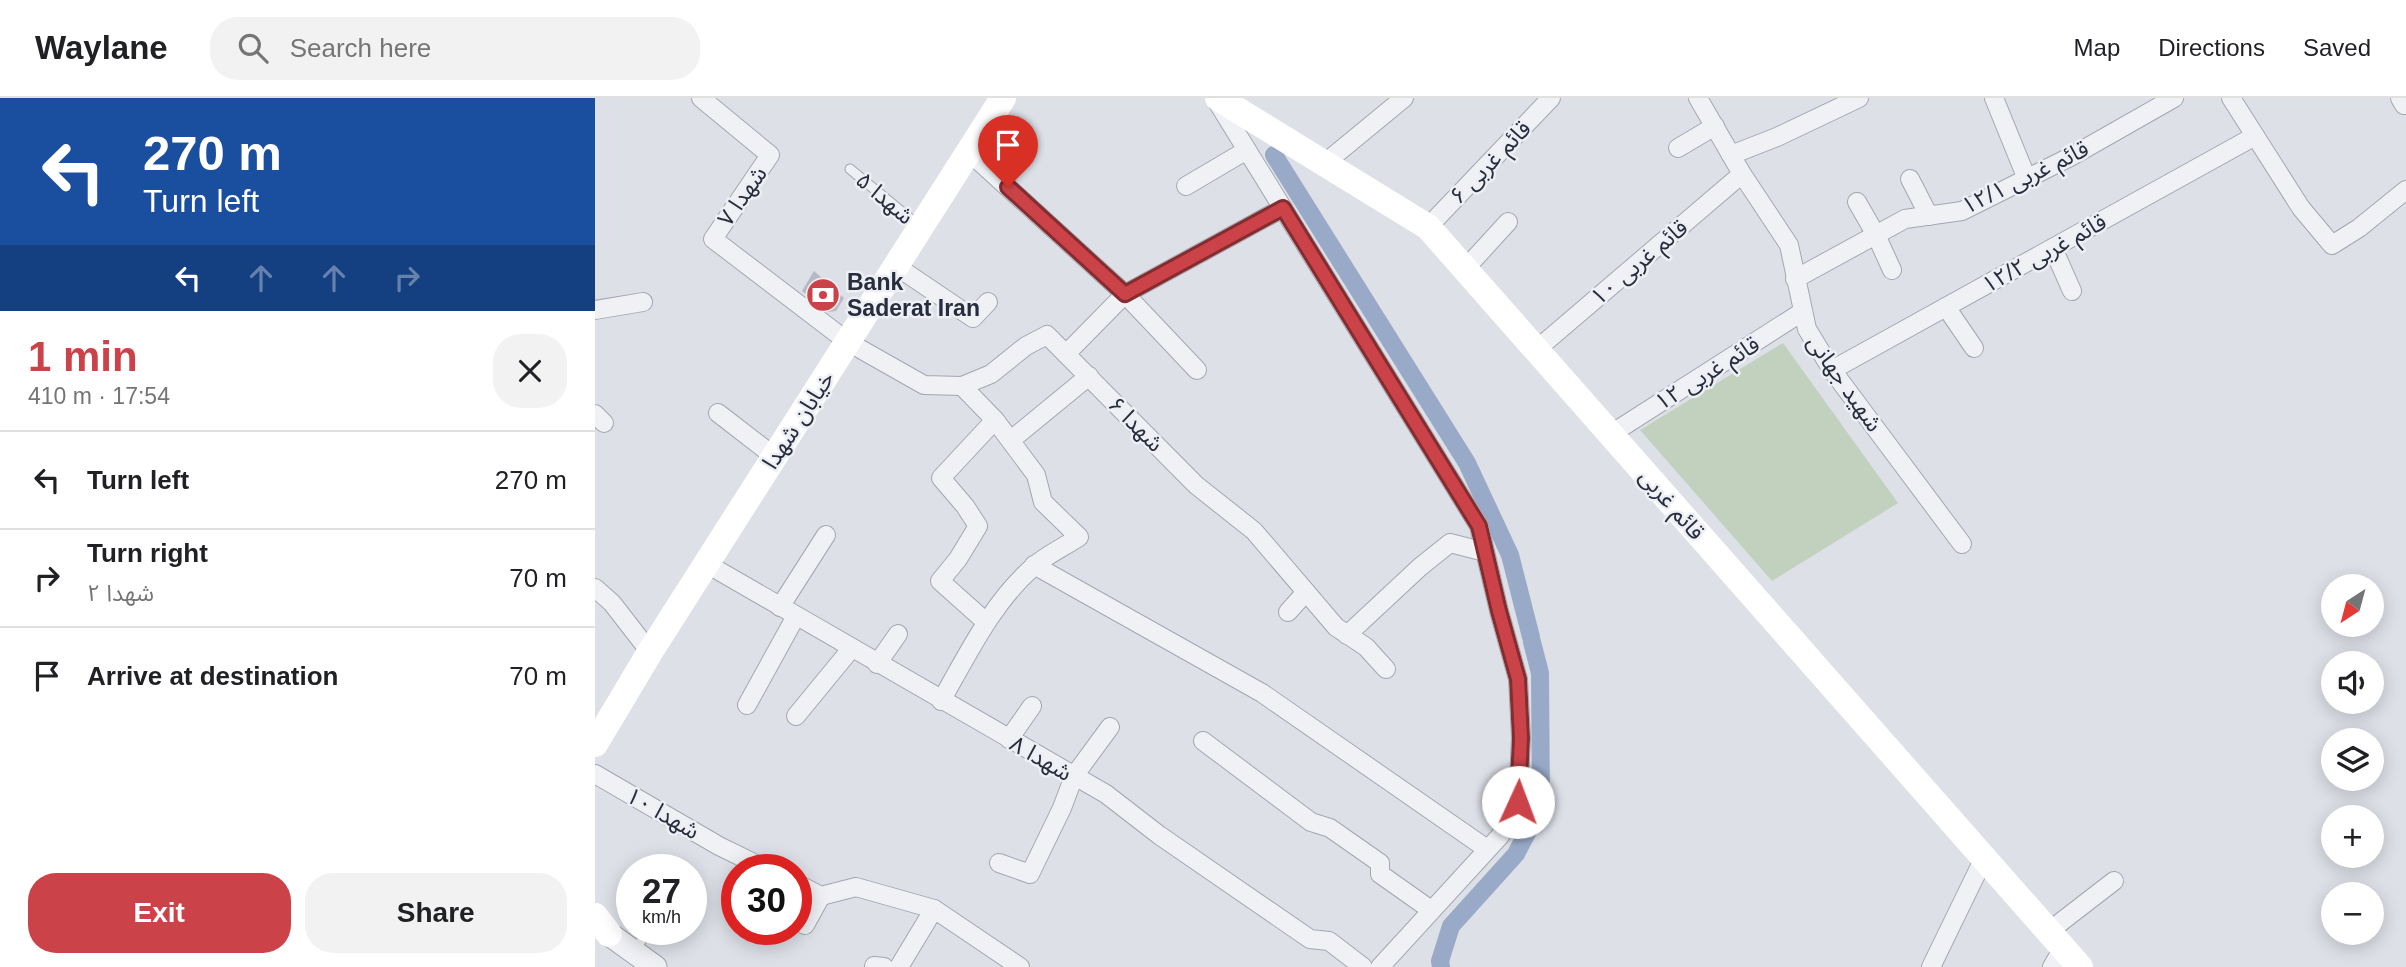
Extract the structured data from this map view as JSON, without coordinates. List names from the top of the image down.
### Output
{
  "streets": {
    "main road": ["خیابان شهدا", "قائم غربی"],
    "street": [
      "قائم غربی ۶",
      "قائم غربی ۱۲/۱",
      "شهدا ۷",
      "قائم غربی ۱۲/۲",
      "قائم غربی ۱۰",
      "قائم غربی ۱۲",
      "شهید جهانی",
      "شهدا ۶",
      "شهدا ۸",
      "شهدا ۱۰"
    ],
    "lane": ["شهدا ۵"]
  },
  "crossings": [
    ["قائم غربی ۶", "قائم غربی"],
    ["قائم غربی ۱۲/۱", "شهید جهانی"],
    ["شهدا ۷", "خیابان شهدا"],
    ["شهدا ۷", "شهدا ۶"],
    ["شهدا ۵", "خیابان شهدا"],
    ["قائم غربی ۱۲/۲", "شهید جهانی"],
    ["قائم غربی ۱۰", "شهید جهانی"],
    ["قائم غربی ۱۰", "قائم غربی"],
    ["قائم غربی ۱۲", "شهید جهانی"],
    ["قائم غربی ۱۲", "قائم غربی"],
    ["خیابان شهدا", "شهدا ۶"],
    ["خیابان شهدا", "شهدا ۸"]
  ],
  "places": {
    "bank": ["Bank Saderat Iran"]
  },
  "north": "bottom left",
  "page": {
    "header": "Waylane",
    "search": "Search here",
    "nav": ["Map", "Directions", "Saved"],
    "turn": ["270 m", "Turn left"],
    "heading": ["1 min", "410 m · 17:54"],
    "list": [
      {
        "name": "Turn left",
        "value": "270 m"
      },
      {
        "name": "Turn right",
        "note": "شهدا ۲",
        "value": "70 m"
      },
      {
        "name": "Arrive at destination",
        "value": "70 m"
      }
    ],
    "map_buttons": ["+", "−"],
    "speed": "27 km/h",
    "limit": "30",
    "buttons": ["Exit", "Share"]
  }
}
